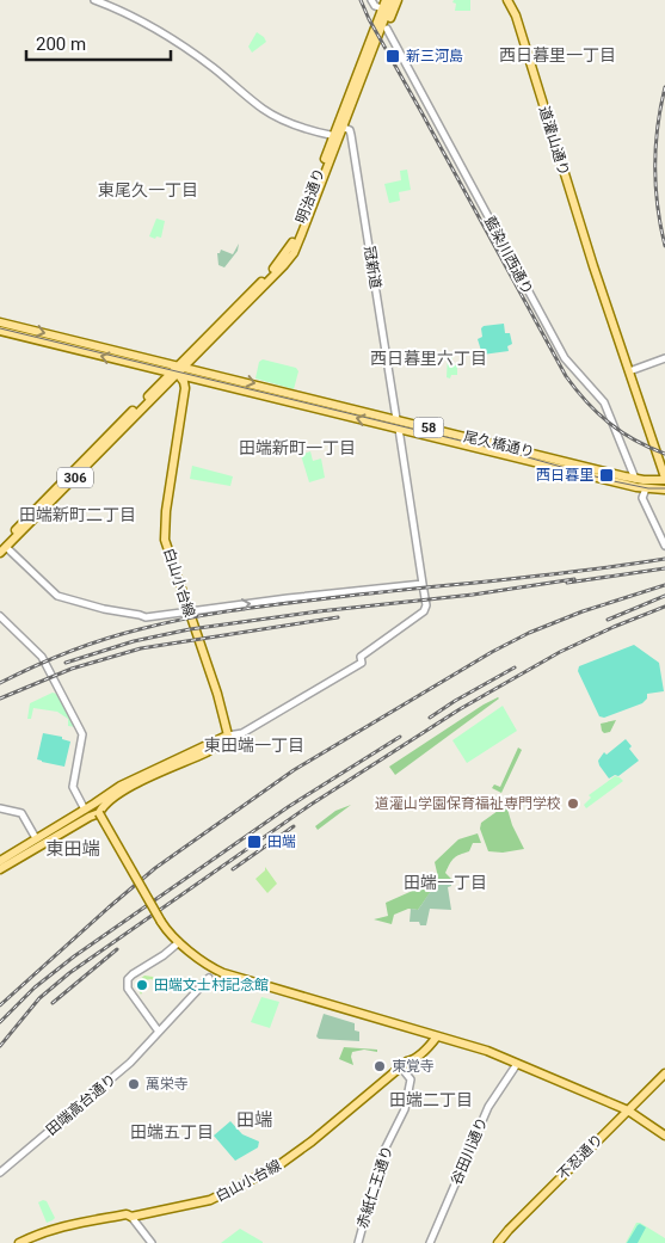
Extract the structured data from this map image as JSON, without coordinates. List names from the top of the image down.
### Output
{
  "streets": {
    "main road": [
      "道灌山通り",
      "明治通り",
      "58",
      "尾久橋通り",
      "306",
      "白山小台線",
      "不忍通り"
    ],
    "street": [
      "藍染川西通り",
      "冠新道",
      "田端高台通り",
      "谷田川通り",
      "赤紙仁王通り"
    ]
  },
  "crossings": [
    ["明治通り", "冠新道"],
    ["明治通り", "58"],
    ["明治通り", "尾久橋通り"],
    ["明治通り", "306"],
    ["明治通り", "白山小台線"],
    ["藍染川西通り", "尾久橋通り"],
    ["藍染川西通り", "306"],
    ["冠新道", "尾久橋通り"],
    ["58", "尾久橋通り"],
    ["58", "306"],
    ["58", "白山小台線"],
    ["尾久橋通り", "306"],
    ["尾久橋通り", "白山小台線"],
    ["306", "白山小台線"],
    ["白山小台線", "赤紙仁王通り"]
  ],
  "districts": [
    "西日暮里一丁目",
    "東尾久一丁目",
    "西日暮里六丁目",
    "田端新町一丁目",
    "田端新町二丁目",
    "東田端一丁目",
    "東田端",
    "田端一丁目",
    "田端二丁目",
    "田端",
    "田端五丁目"
  ],
  "places": {
    "transit": ["新三河島", "西日暮里", "田端"],
    "other": [
      "道灌山学園保育福祉専門学校",
      "田端文士村記念館",
      "東覚寺",
      "萬栄寺"
    ]
  },
  "scale_bar": "200 m"
}
